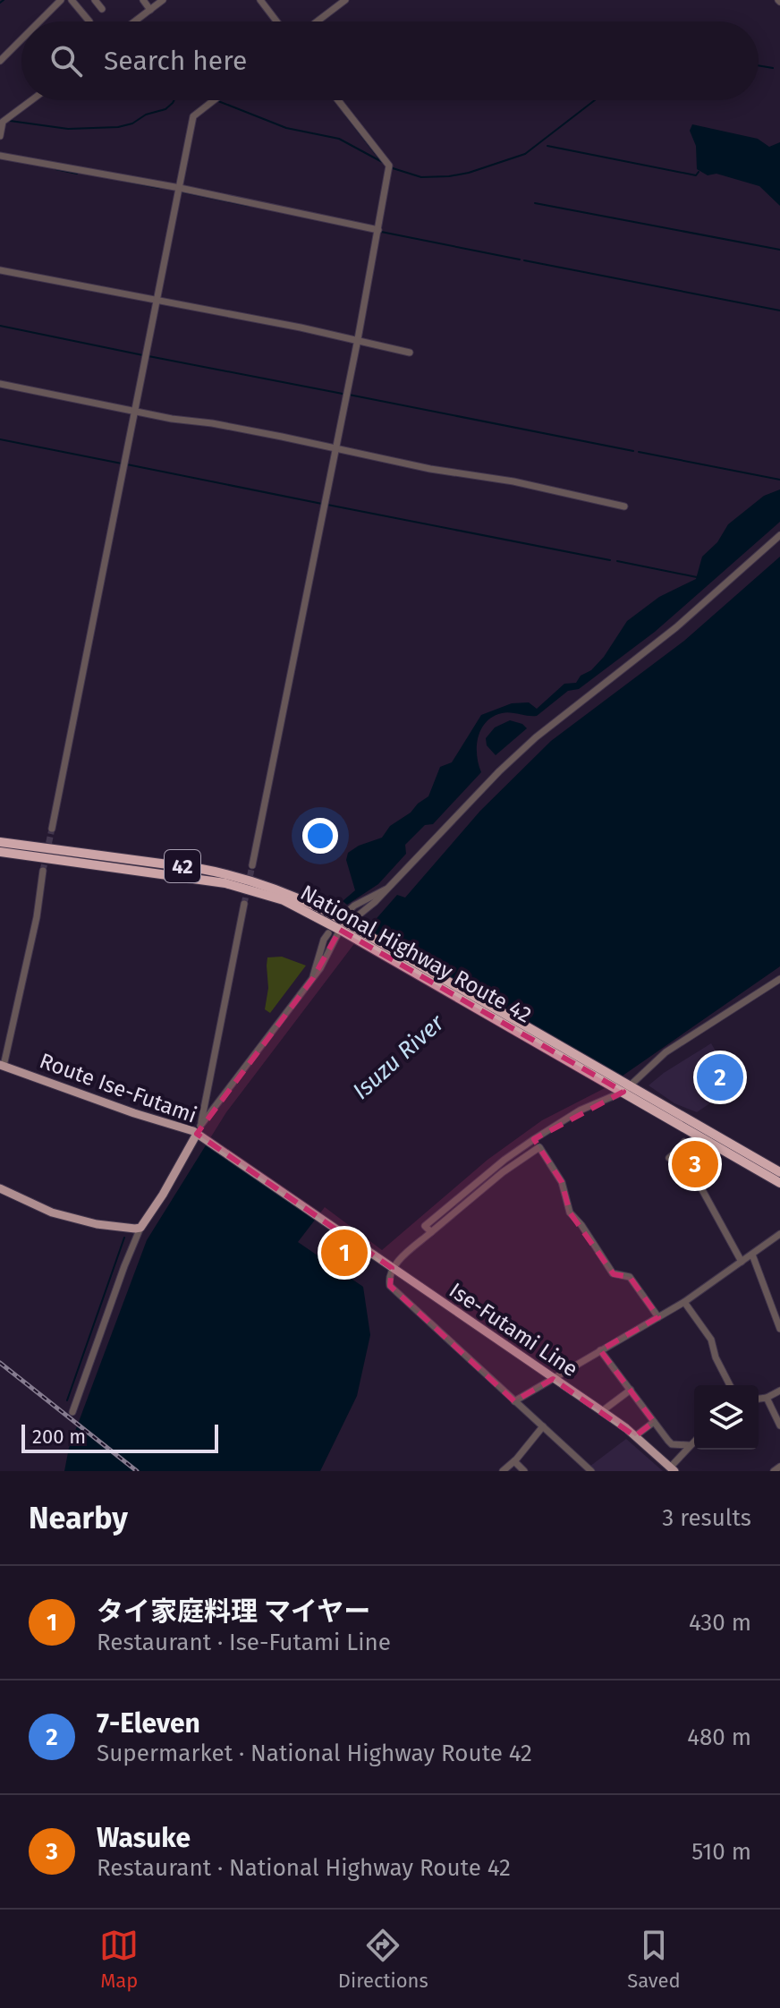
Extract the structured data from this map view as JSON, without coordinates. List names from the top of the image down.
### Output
{
  "streets": {
    "highway": ["42", "National Highway Route 42"],
    "main road": ["Route Ise-Futami", "Ise-Futami Line"]
  },
  "crossings": [
    ["Route Ise-Futami", "Ise-Futami Line"]
  ],
  "water": ["Isuzu River"],
  "scale_bar": "200 m",
  "page": {
    "search": "Search here",
    "pins": ["2", "3", "1"],
    "scale": "200 m",
    "heading": ["Nearby", "3 results"],
    "list": [
      {
        "mark": "1",
        "name": "タイ家庭料理 マイヤー",
        "note": "Restaurant · Ise-Futami Line",
        "value": "430 m"
      },
      {
        "mark": "2",
        "name": "7-Eleven",
        "note": "Supermarket · National Highway Route 42",
        "value": "480 m"
      },
      {
        "mark": "3",
        "name": "Wasuke",
        "note": "Restaurant · National Highway Route 42",
        "value": "510 m"
      }
    ],
    "nav": ["Map", "Directions", "Saved"]
  }
}
